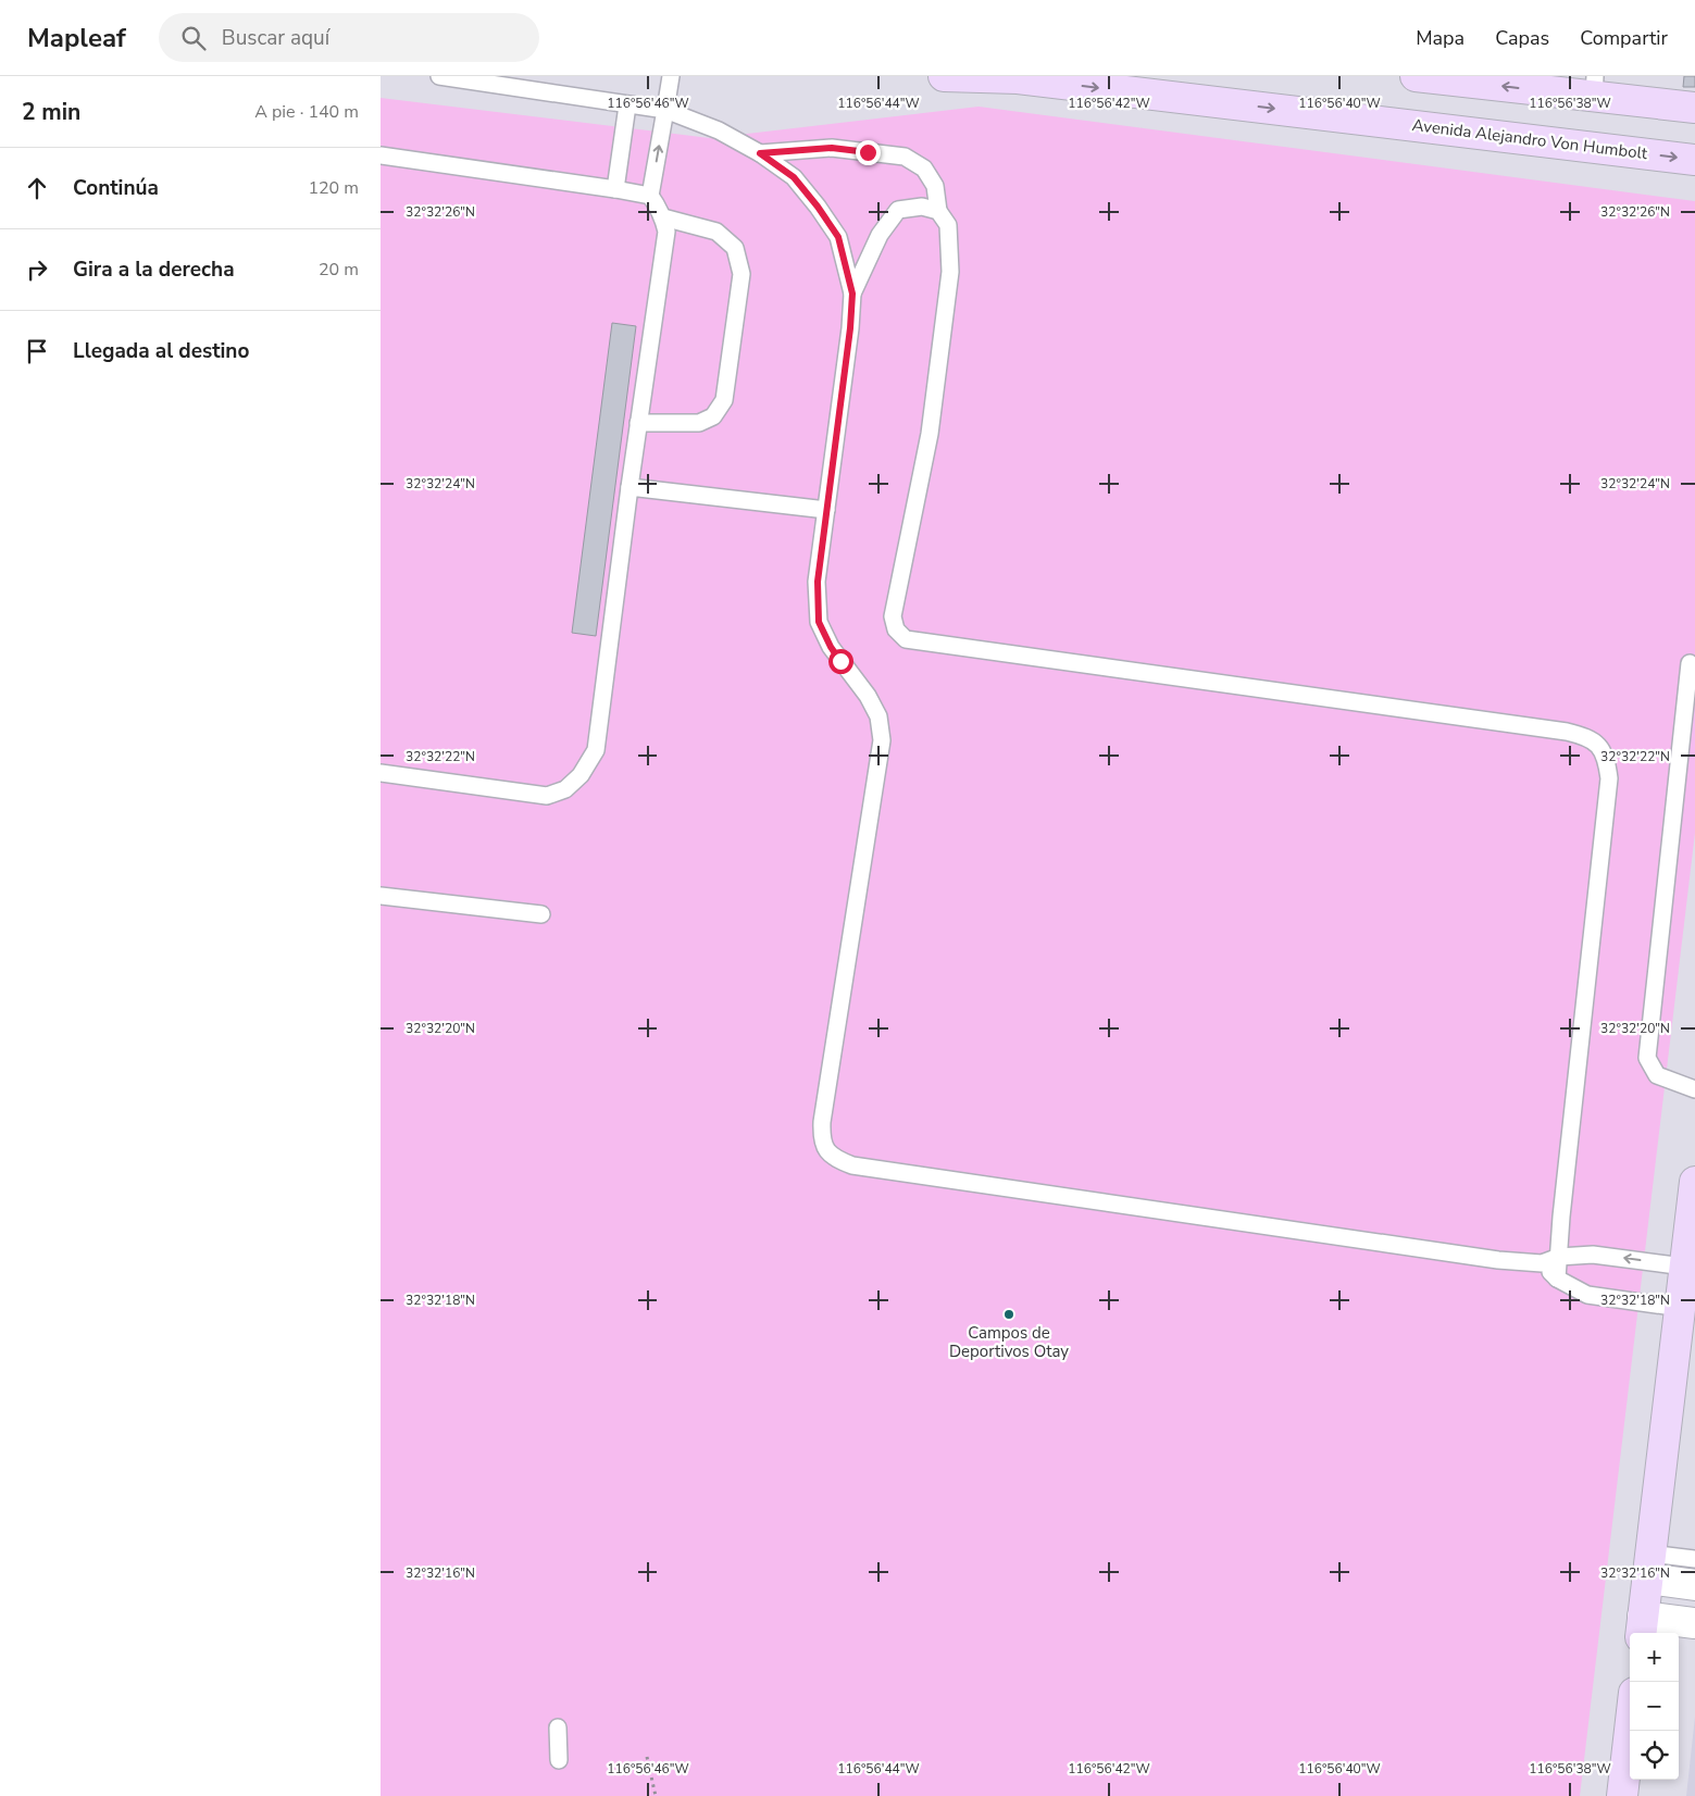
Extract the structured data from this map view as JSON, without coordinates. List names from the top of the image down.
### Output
{
  "streets": {
    "main road": ["Avenida Alejandro Von Humbolt"]
  },
  "places": ["Campos de Deportivos Otay"],
  "page": {
    "header": "Mapleaf",
    "search": "Buscar aquí",
    "nav": ["Mapa", "Capas", "Compartir"],
    "heading": ["2 min", "A pie · 140 m"],
    "list": [
      ["Continúa", "120 m"],
      ["Gira a la derecha", "20 m"],
      "Llegada al destino"
    ],
    "map_buttons": ["+", "−"]
  },
  "coordinates": [
    "116°56'46\"W",
    "116°56'44\"W",
    "116°56'42\"W",
    "116°56'40\"W",
    "116°56'38\"W",
    "32°32'26\"N",
    "32°32'24\"N",
    "32°32'22\"N",
    "32°32'20\"N",
    "32°32'18\"N",
    "32°32'16\"N"
  ]
}
